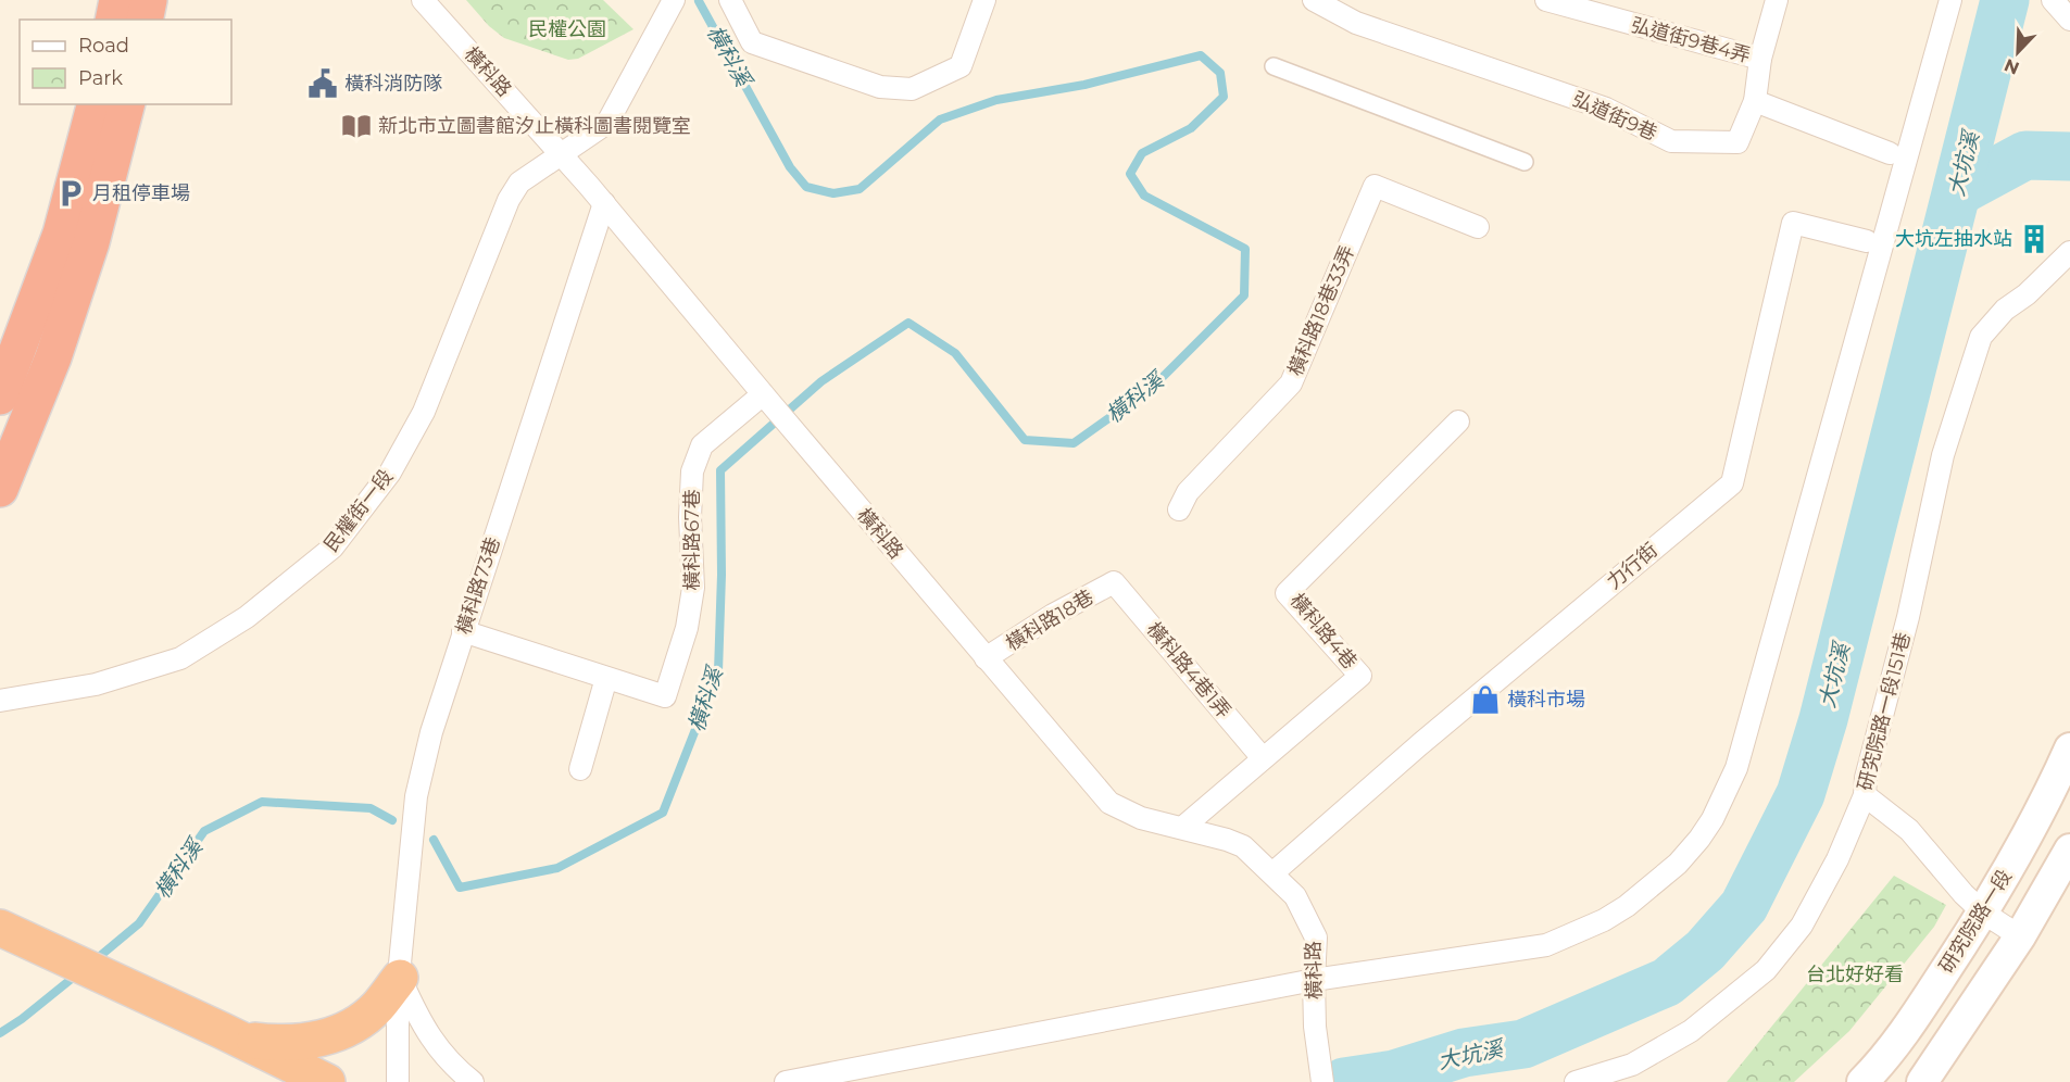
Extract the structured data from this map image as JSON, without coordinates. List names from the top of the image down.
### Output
{
  "streets": {
    "main road": ["研究院路一段"],
    "street": [
      "弘道街9巷4弄",
      "橫科路",
      "弘道街9巷",
      "橫科路18巷33弄",
      "民權街一段",
      "橫科路67巷",
      "力行街",
      "橫科路73巷",
      "橫科路18巷",
      "橫科路4巷",
      "橫科路4巷1弄",
      "研究院路一段151巷"
    ]
  },
  "crossings": [
    ["弘道街9巷4弄", "弘道街9巷"],
    ["橫科路", "民權街一段"],
    ["橫科路", "橫科路67巷"],
    ["橫科路", "力行街"],
    ["橫科路", "橫科路73巷"],
    ["橫科路", "橫科路18巷"],
    ["橫科路", "橫科路4巷"],
    ["橫科路67巷", "橫科路73巷"],
    ["橫科路18巷", "橫科路4巷1弄"],
    ["橫科路4巷", "橫科路4巷1弄"]
  ],
  "water": ["橫科溪", "大坑溪"],
  "parks": ["民權公園", "台北好好看"],
  "places": {
    "public building": ["橫科消防隊"],
    "library": ["新北市立圖書館汐止橫科圖書閱覽室"],
    "parking": ["月租停車場"],
    "building": ["大坑左抽水站"],
    "shop": ["橫科市場"]
  },
  "legend": ["Road", "Park"],
  "north": "bottom left"
}
